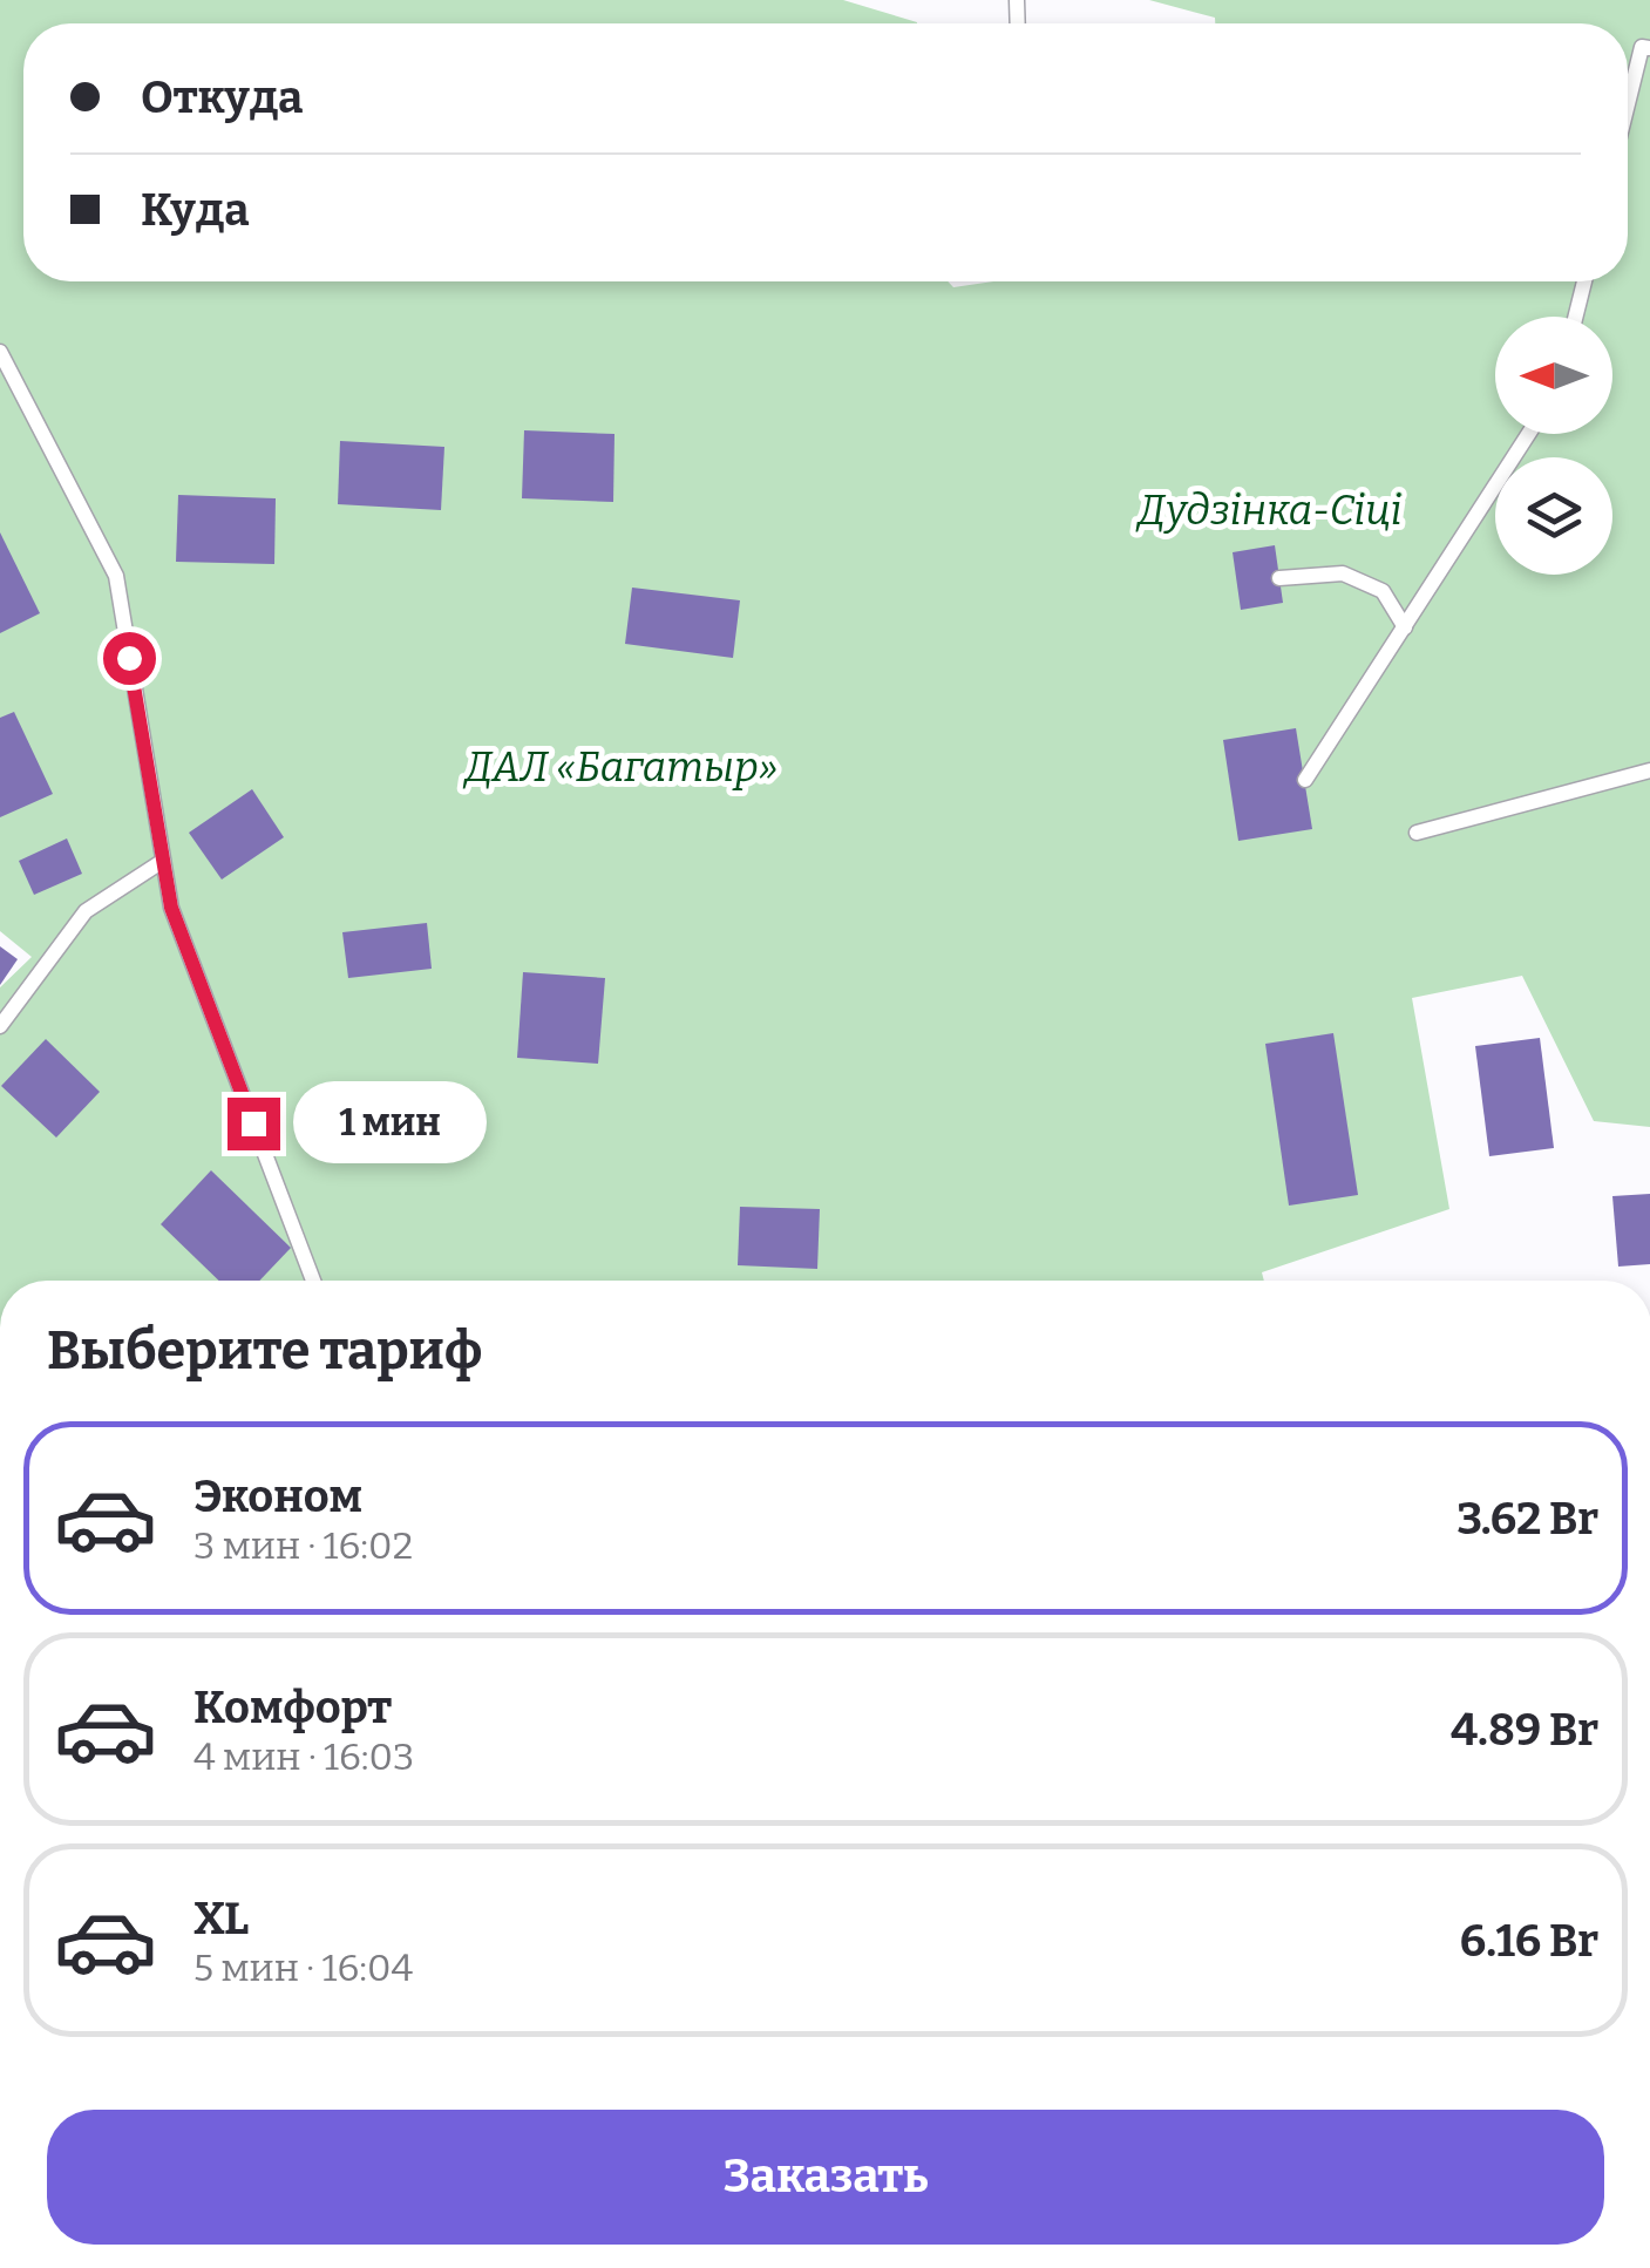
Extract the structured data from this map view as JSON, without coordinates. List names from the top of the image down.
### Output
{
  "parks": ["Дудзінка-Сіці", "ДАЛ «Багатыр»"],
  "north": "left",
  "page": {
    "banner": ["Откуда", "Куда"],
    "bubble": "1 мин",
    "heading": "Выберите тариф",
    "list": [
      {
        "name": "Эконом",
        "note": "3 мин · 16:02",
        "value": "3.62 Br"
      },
      {
        "name": "Комфорт",
        "note": "4 мин · 16:03",
        "value": "4.89 Br"
      },
      {
        "name": "XL",
        "note": "5 мин · 16:04",
        "value": "6.16 Br"
      }
    ],
    "buttons": "Заказать"
  }
}
